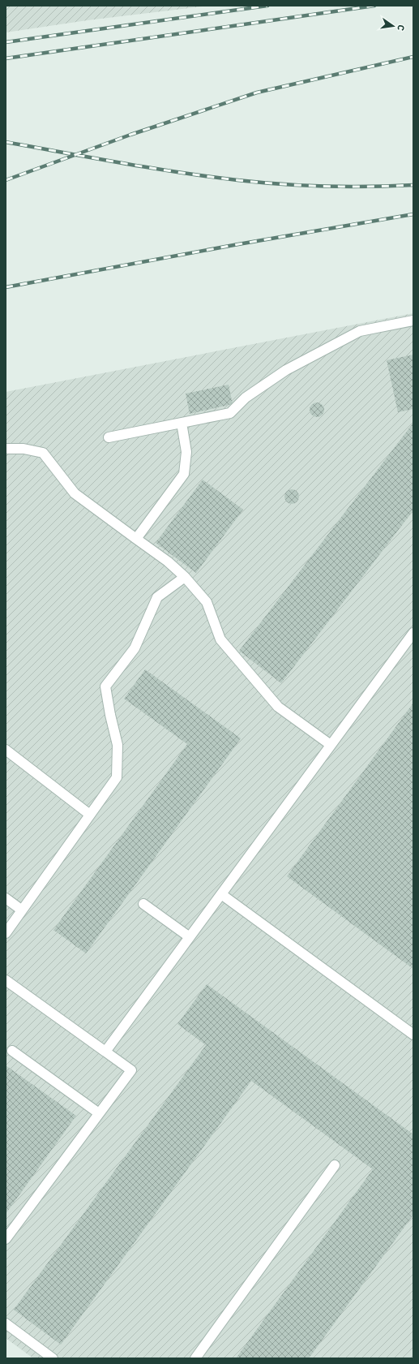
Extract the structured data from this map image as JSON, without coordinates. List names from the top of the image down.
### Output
{
  "north": "right"
}
